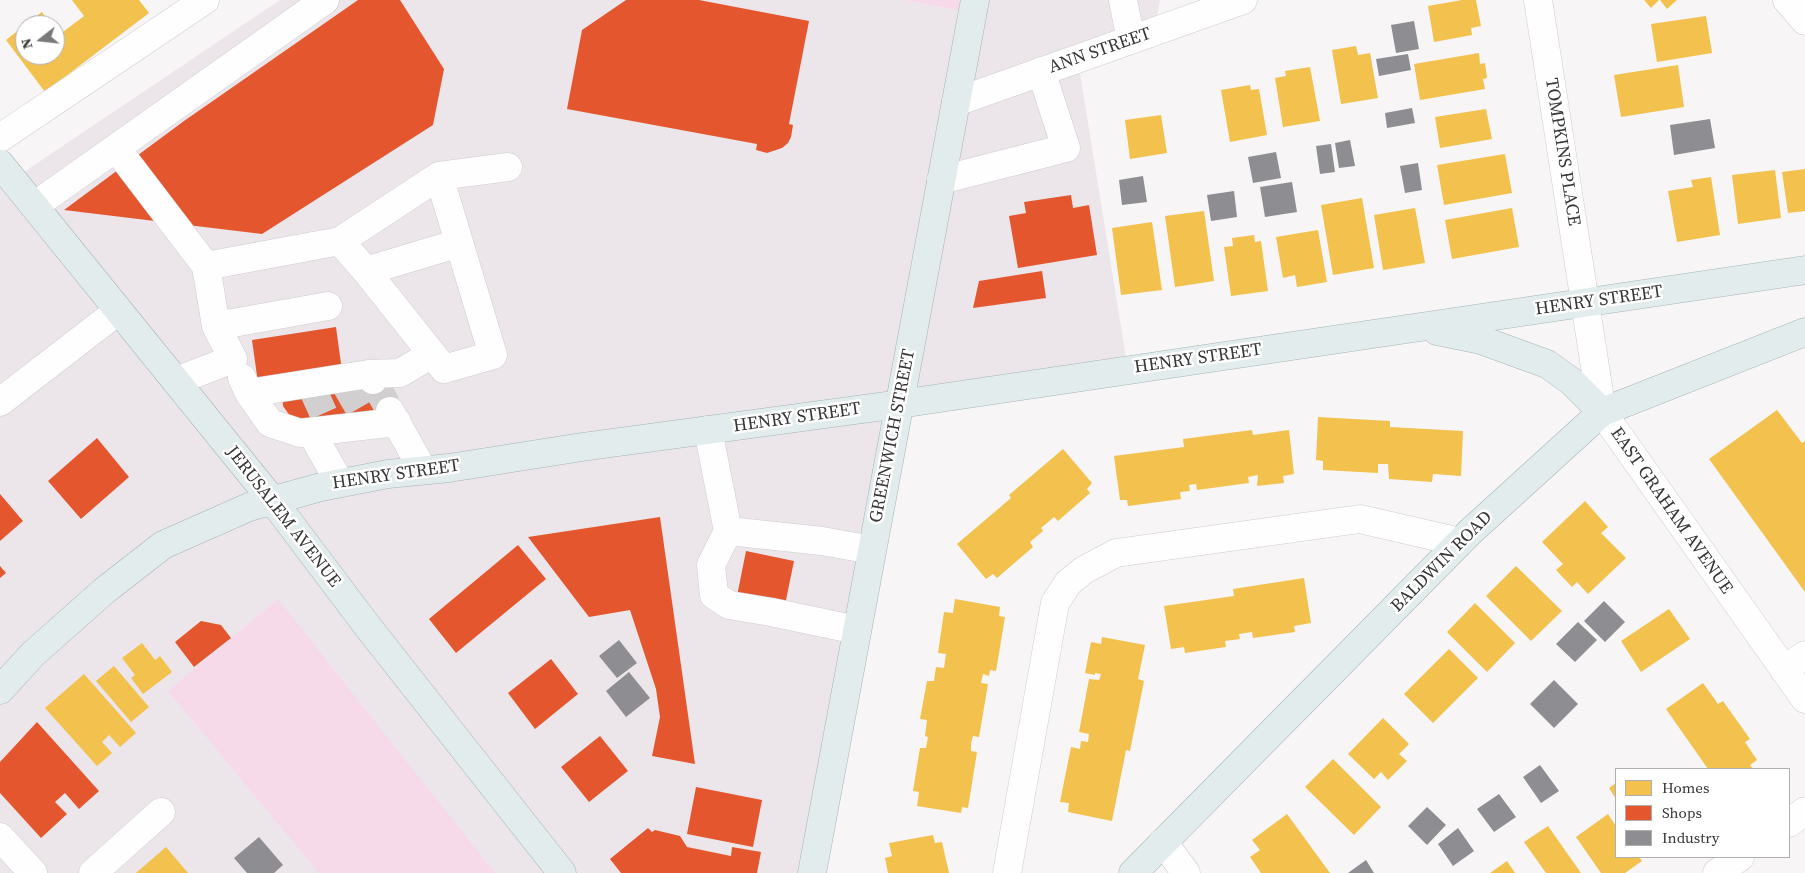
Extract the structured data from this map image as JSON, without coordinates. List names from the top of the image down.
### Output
{
  "streets": {
    "main road": [
      "HENRY STREET",
      "GREENWICH STREET",
      "JERUSALEM AVENUE",
      "BALDWIN ROAD"
    ],
    "street": ["ANN STREET", "TOMPKINS PLACE", "EAST GRAHAM AVENUE"]
  },
  "crossings": [
    ["ANN STREET", "GREENWICH STREET"],
    ["TOMPKINS PLACE", "HENRY STREET"],
    ["TOMPKINS PLACE", "EAST GRAHAM AVENUE"],
    ["HENRY STREET", "GREENWICH STREET"],
    ["HENRY STREET", "EAST GRAHAM AVENUE"],
    ["HENRY STREET", "JERUSALEM AVENUE"],
    ["EAST GRAHAM AVENUE", "BALDWIN ROAD"]
  ],
  "legend": ["Homes", "Shops", "Industry"],
  "north": "left"
}
